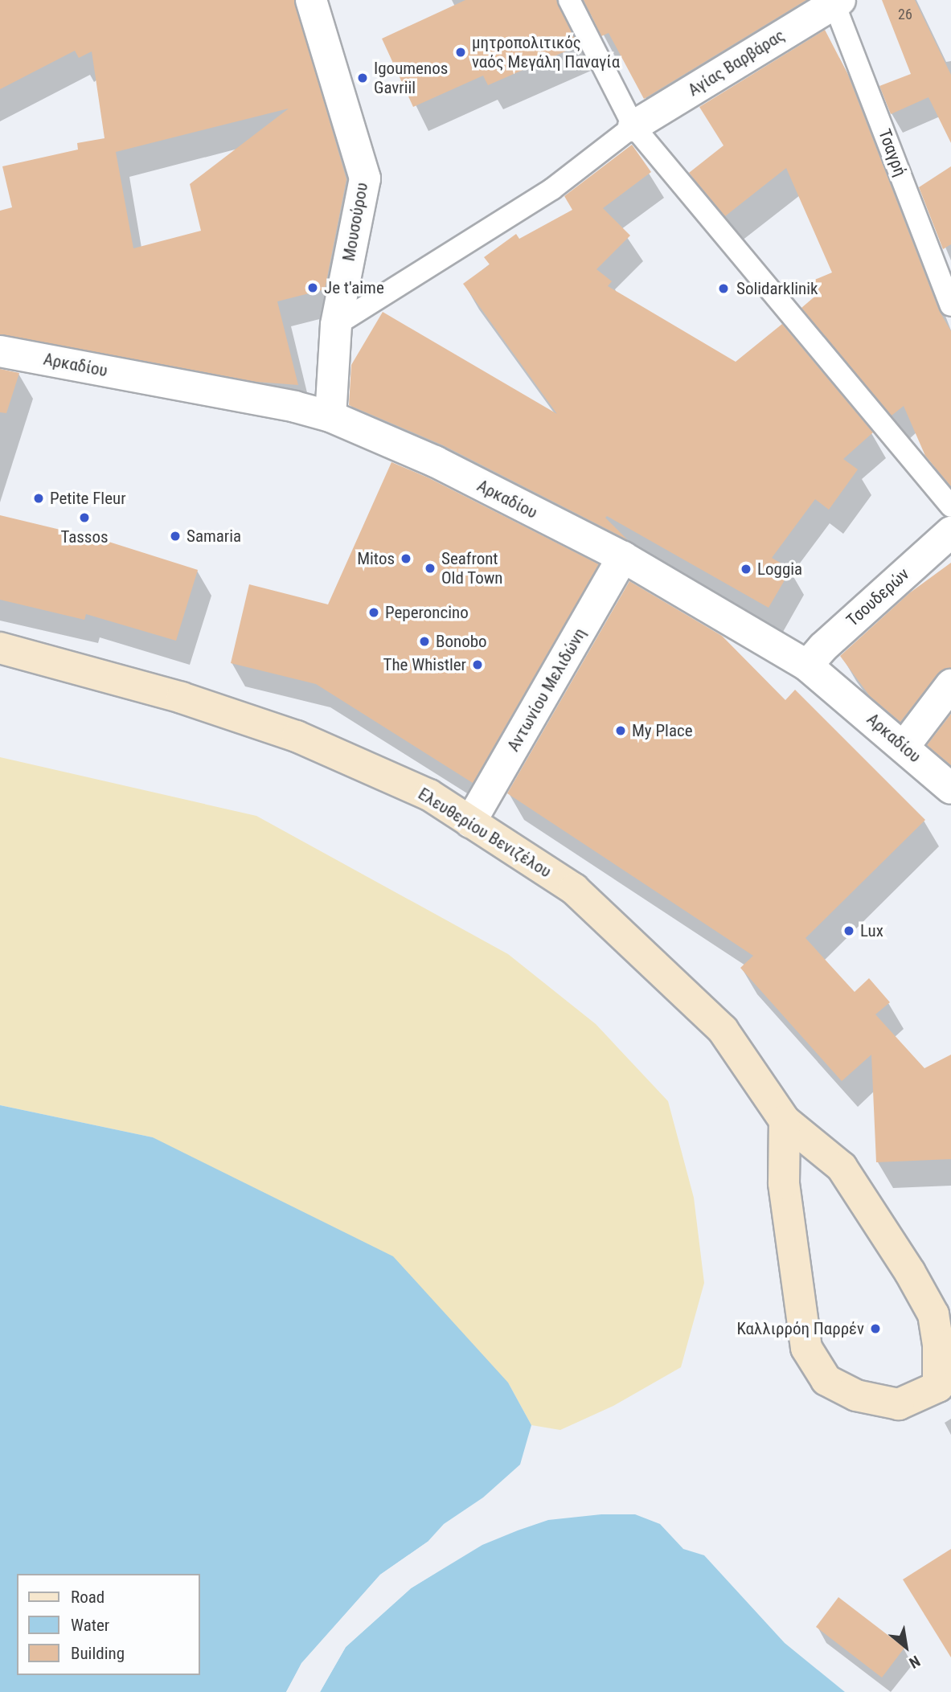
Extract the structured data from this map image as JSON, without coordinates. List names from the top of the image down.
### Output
{
  "streets": {
    "main road": ["Ελευθερίου Βενιζέλου"],
    "street": [
      "Αγίας Βαρβάρας",
      "Μουσούρου",
      "Αρκαδίου",
      "Τσουδερών",
      "Αντωνίου Μελιδώνη"
    ],
    "lane": ["Τσαγρή"]
  },
  "crossings": [
    ["Αγίας Βαρβάρας", "Τσαγρή"],
    ["Μουσούρου", "Αρκαδίου"],
    ["Αρκαδίου", "Τσουδερών"],
    ["Αρκαδίου", "Αντωνίου Μελιδώνη"],
    ["Αντωνίου Μελιδώνη", "Ελευθερίου Βενιζέλου"]
  ],
  "places": [
    "μητροπολιτικός ναός Μεγάλη Παναγία",
    "Igoumenos Gavriil",
    "Je t'aime",
    "Solidarklinik",
    "Petite Fleur",
    "Tassos",
    "Samaria",
    "Mitos",
    "Seafront Old Town",
    "Loggia",
    "Peperoncino",
    "Bonobo",
    "The Whistler",
    "My Place",
    "Lux",
    "Καλλιρρόη Παρρέν"
  ],
  "house_numbers": ["26"],
  "legend": ["Road", "Water", "Building"],
  "north": "bottom right"
}
